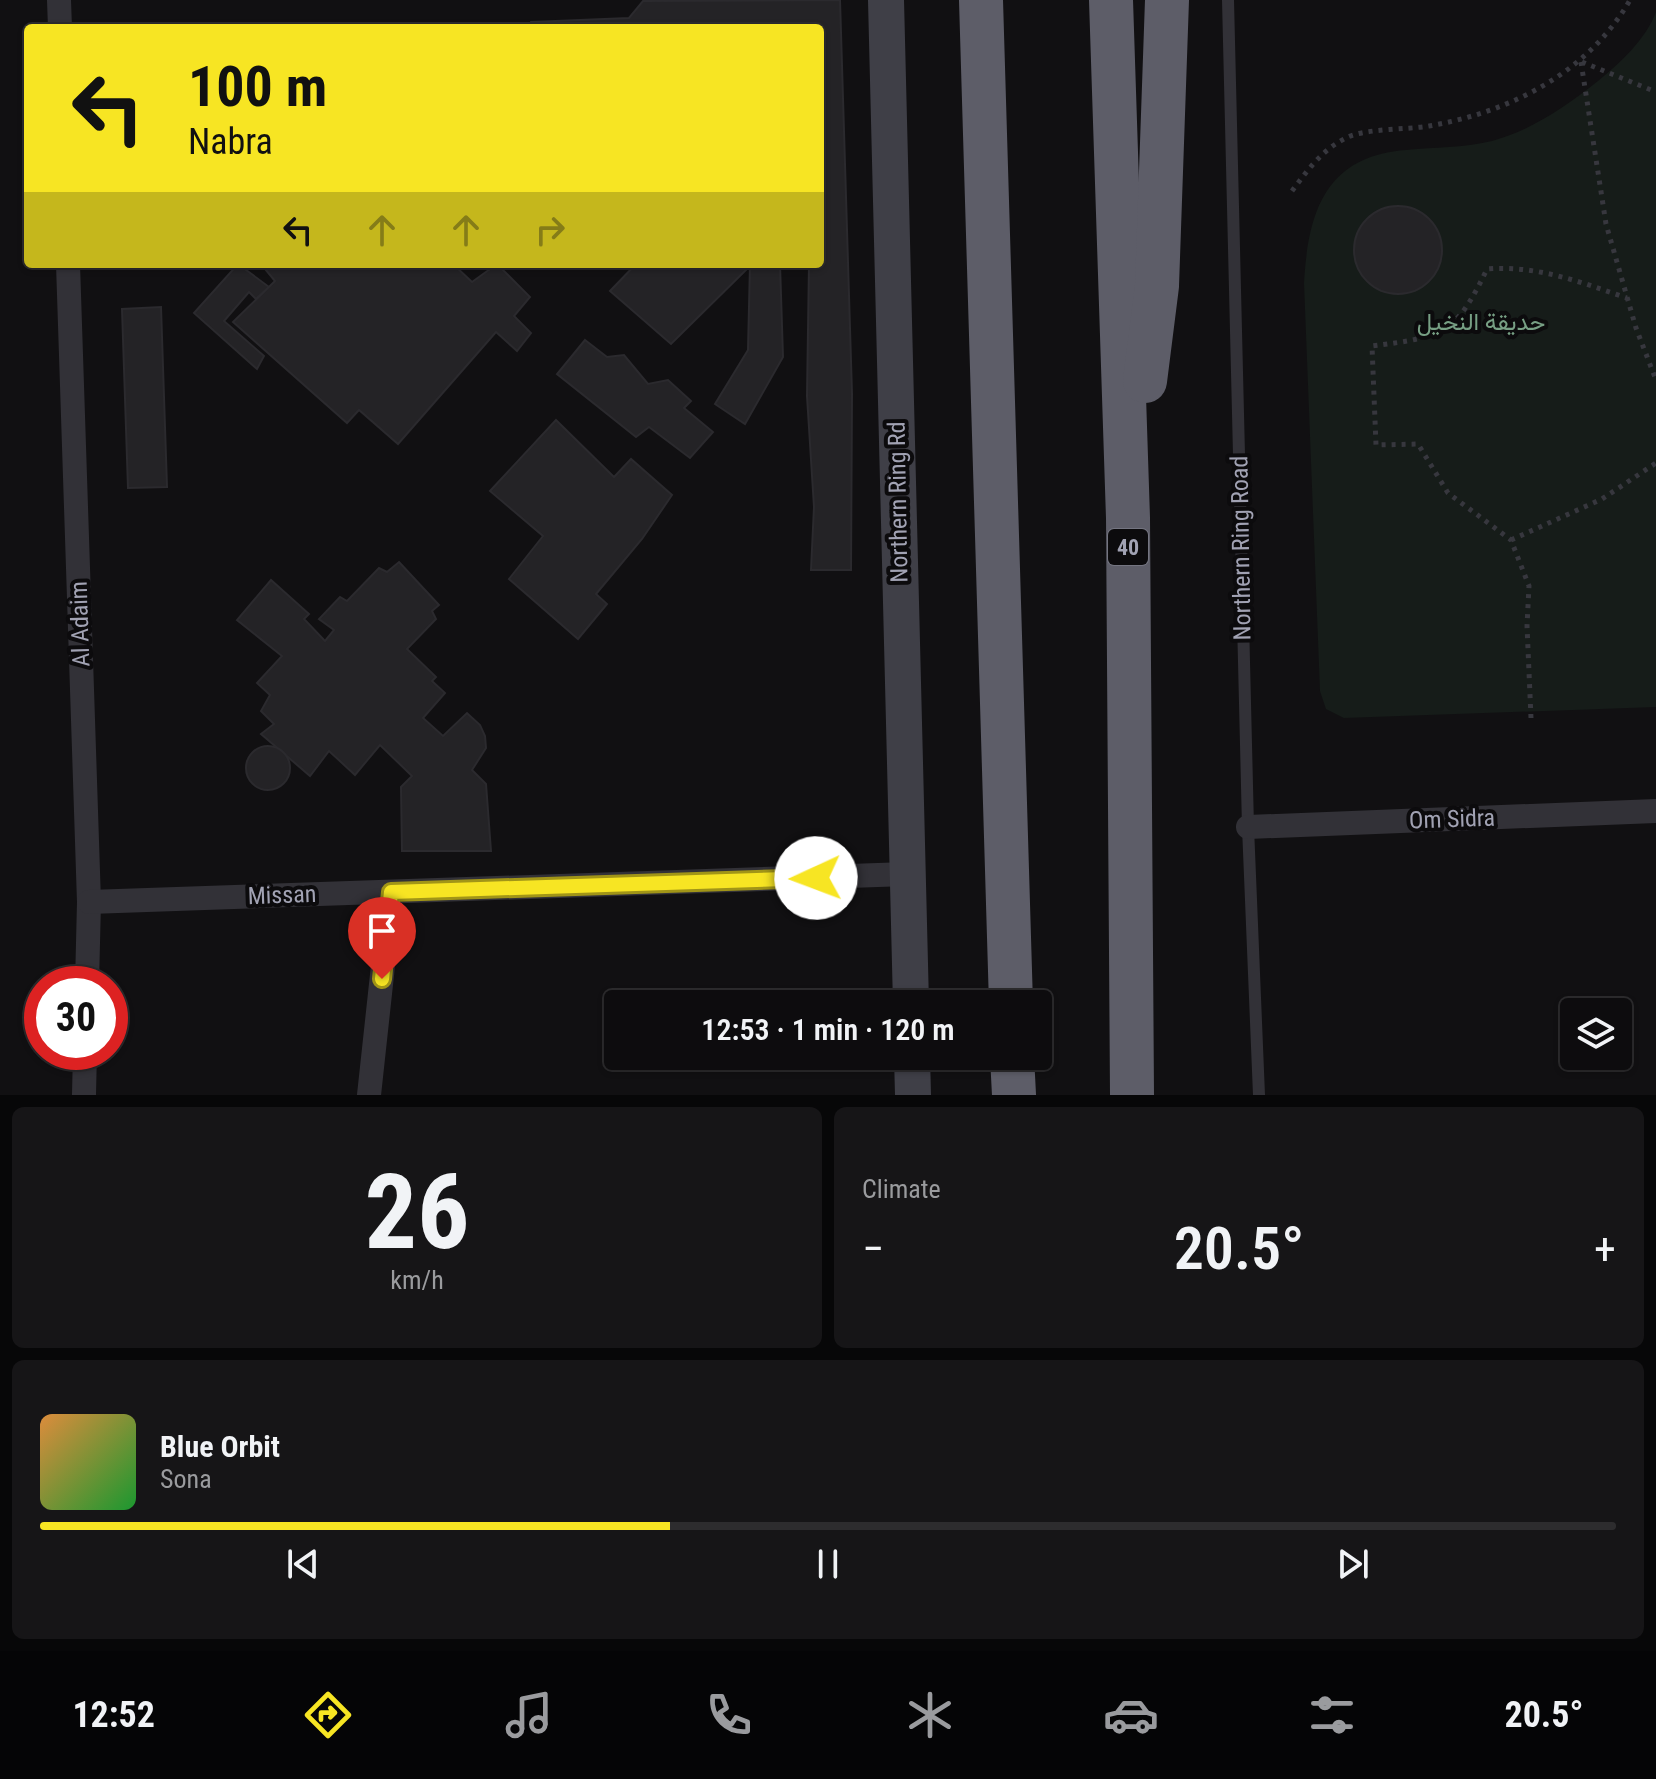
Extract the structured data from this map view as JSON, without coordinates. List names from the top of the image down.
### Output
{
  "streets": {
    "highway": ["40"],
    "main road": ["Northern Ring Rd"],
    "street": ["Al Adaim", "Om Sidra", "Missan"],
    "lane": ["Northern Ring Road"]
  },
  "crossings": [
    ["Northern Ring Rd", "Missan"],
    ["Northern Ring Road", "Om Sidra"],
    ["Al Adaim", "Missan"]
  ],
  "parks": ["حديقة النخيل"],
  "page": {
    "turn": ["100 m", "Nabra"],
    "limit": "30",
    "trip": "12:53 · 1 min · 120 m",
    "tile": [
      ["26", "km/h"],
      "Climate"
    ],
    "heat": ["−", "20.5°", "+"],
    "song": ["Blue Orbit", "Sona"],
    "tabs": ["12:52", "20.5°"]
  }
}
